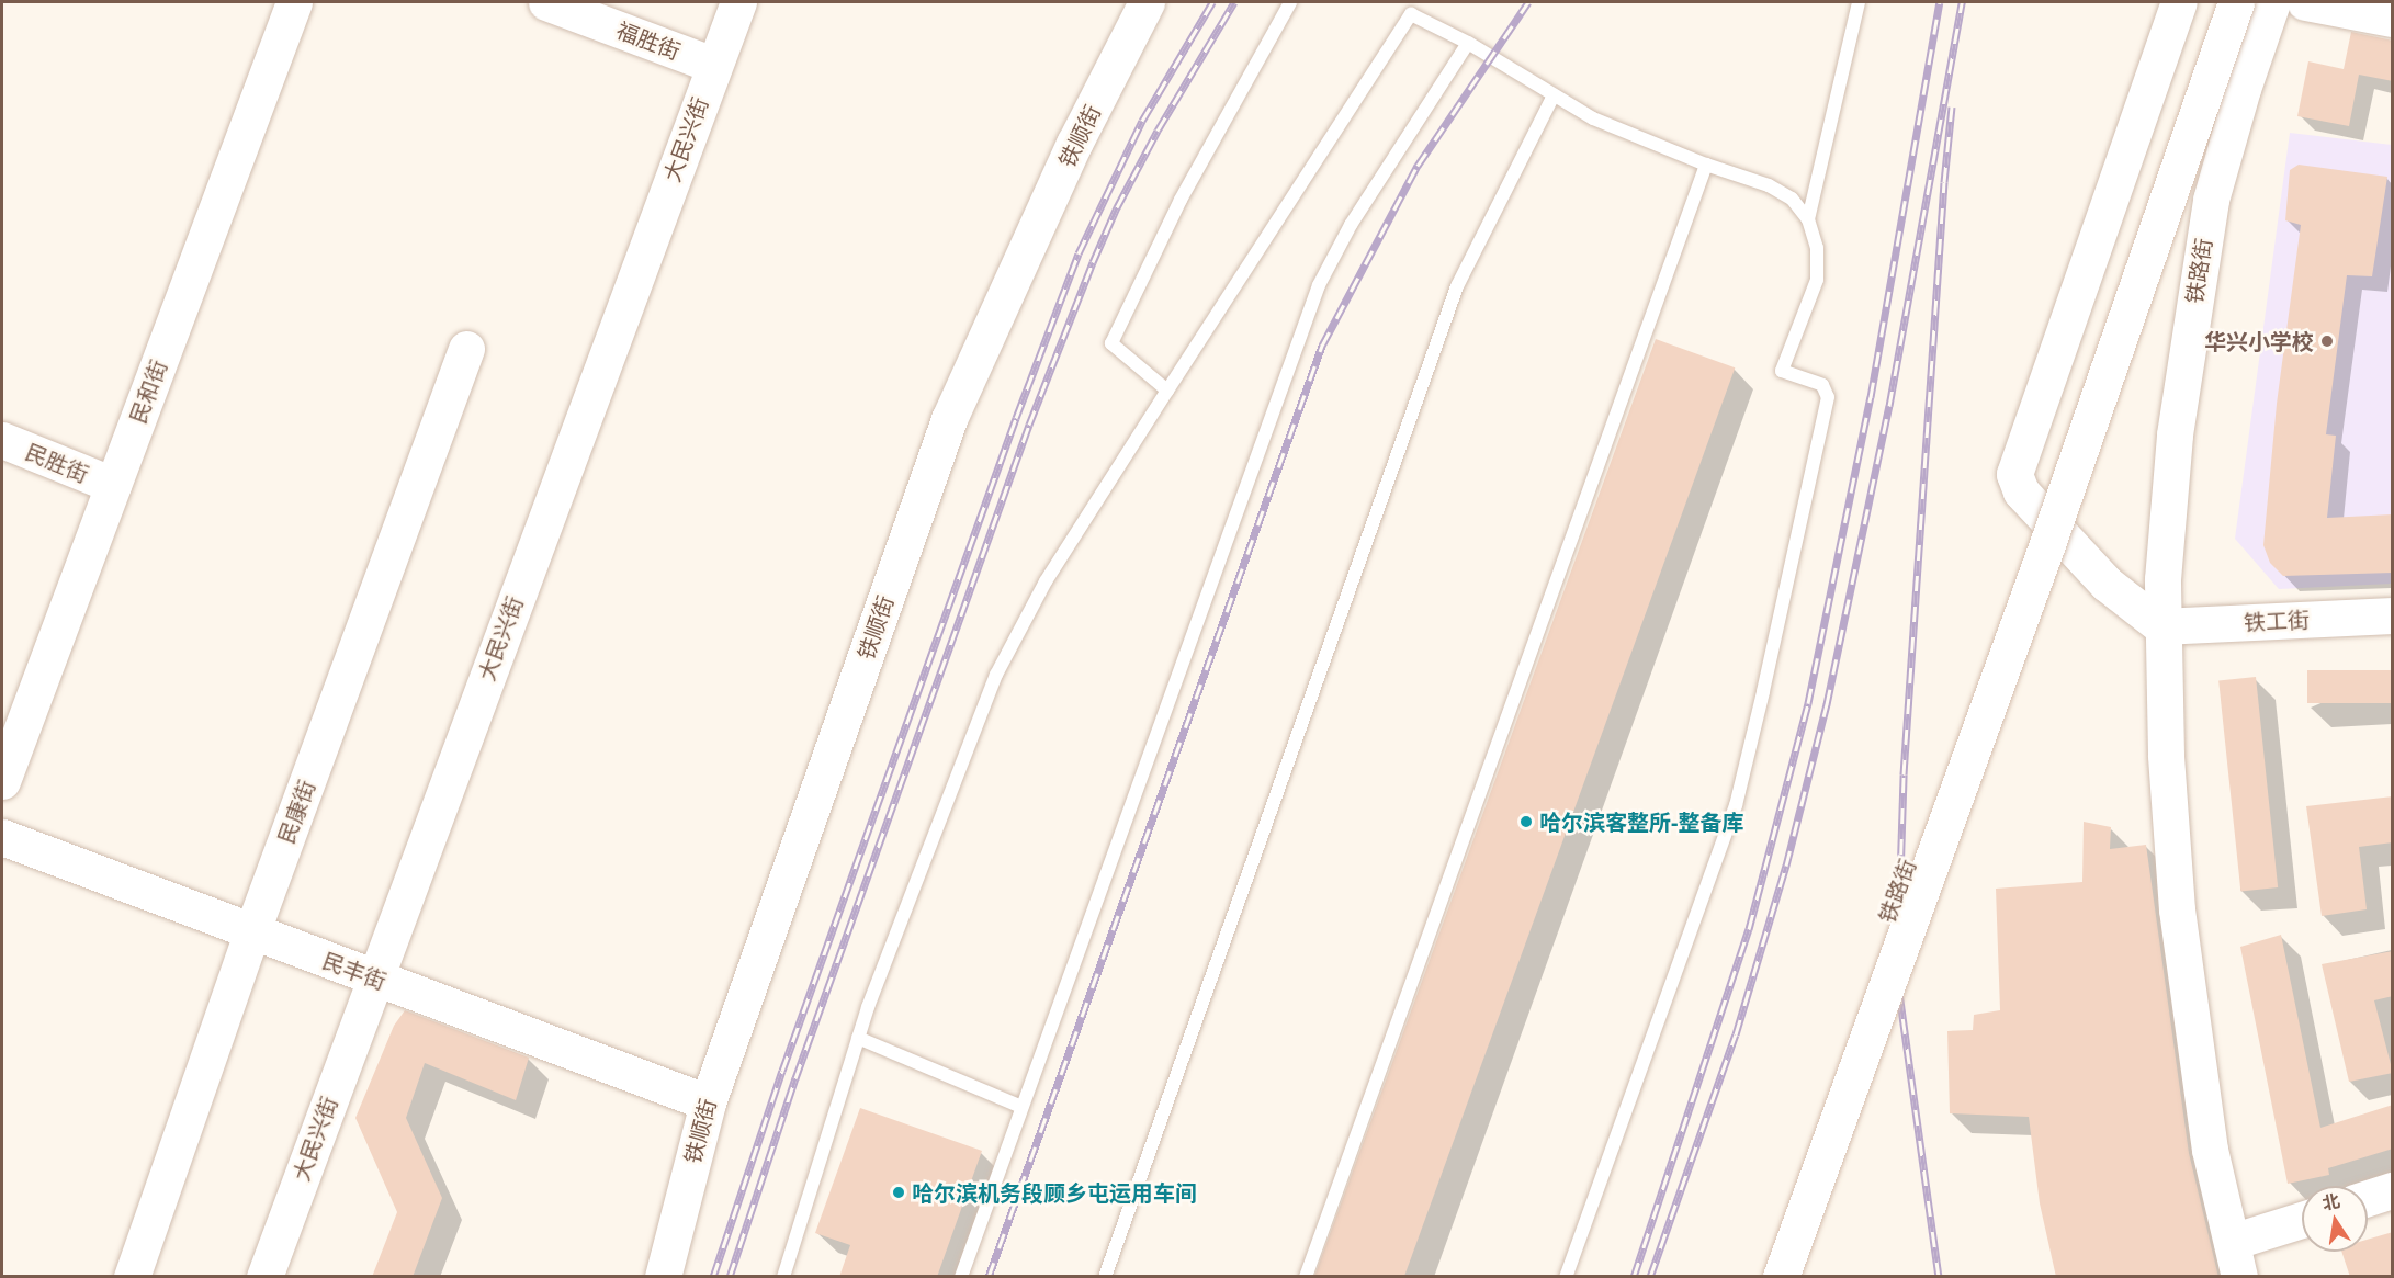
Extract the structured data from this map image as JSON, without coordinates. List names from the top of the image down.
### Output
{
  "streets": {
    "main road": [
      "福胜街",
      "铁顺街",
      "大民兴街",
      "铁路街",
      "民和街",
      "民胜街",
      "铁工街",
      "民康街",
      "民丰街"
    ]
  },
  "crossings": [
    ["福胜街", "大民兴街"],
    ["铁顺街", "民丰街"],
    ["大民兴街", "民丰街"],
    ["铁路街", "铁工街"],
    ["民和街", "民胜街"],
    ["民康街", "民丰街"]
  ],
  "places": ["华兴小学校", "哈尔滨客整所-整备库", "哈尔滨机务段顾乡屯运用车间"],
  "north": "top"
}
